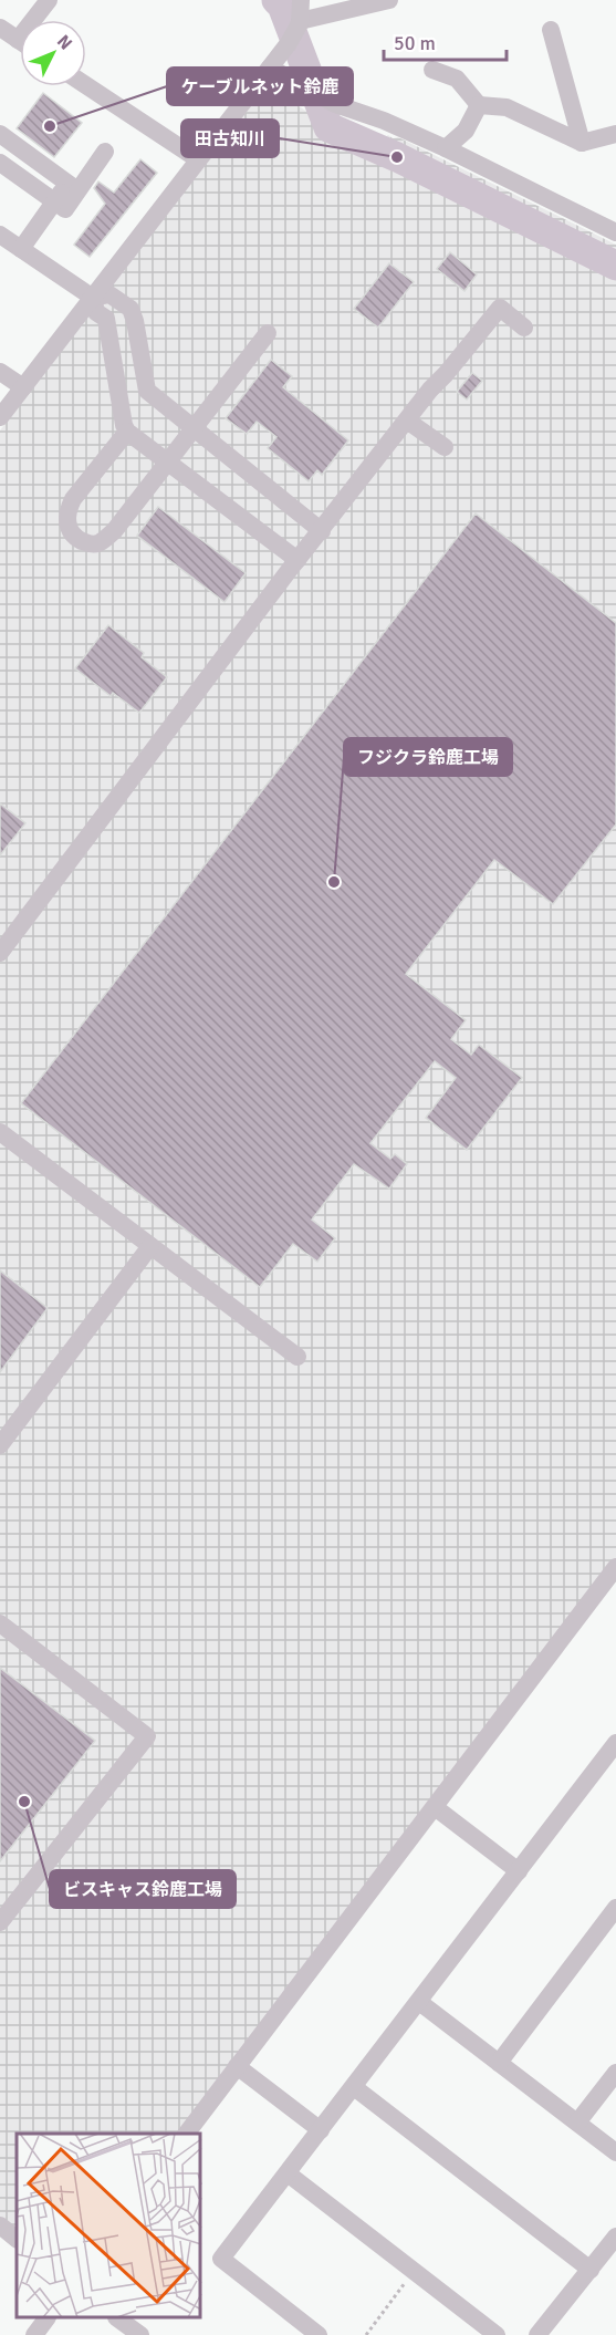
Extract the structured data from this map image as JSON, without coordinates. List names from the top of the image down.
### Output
{
  "places": [
    "ケーブルネット鈴鹿",
    "田古知川",
    "フジクラ鈴鹿工場",
    "ビスキャス鈴鹿工場"
  ],
  "scale_bar": "50 m",
  "north": "top right"
}
